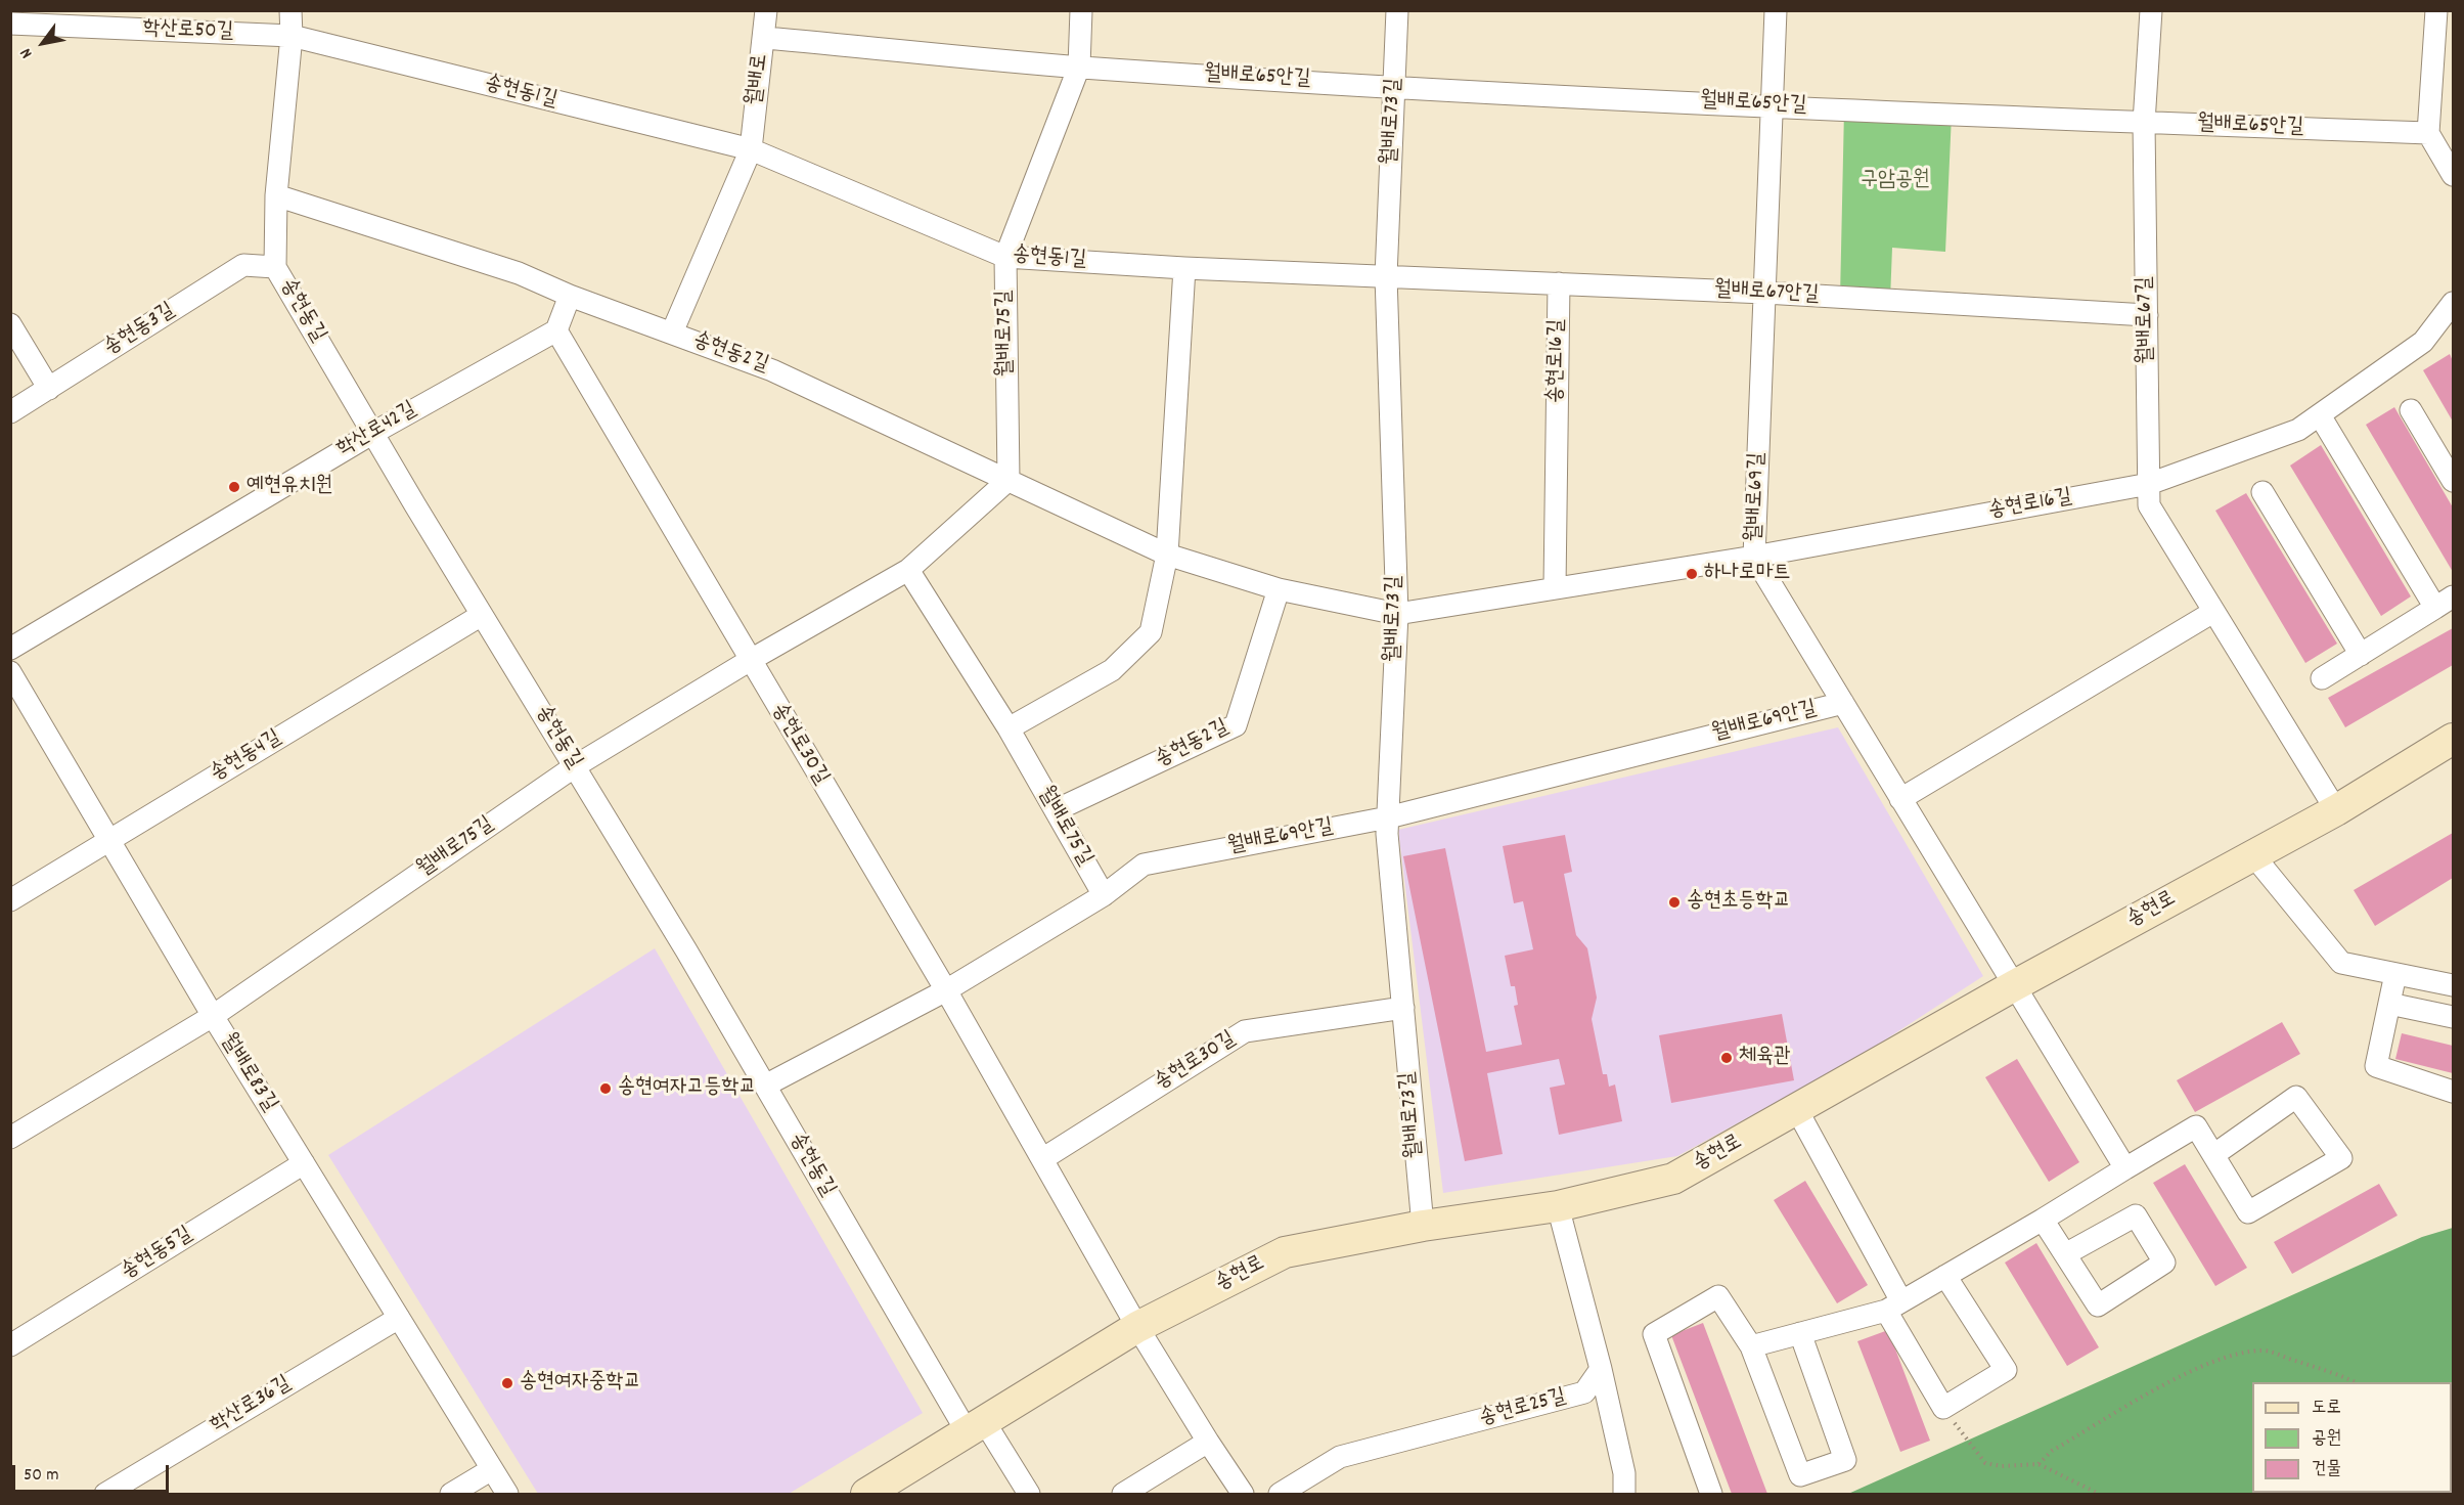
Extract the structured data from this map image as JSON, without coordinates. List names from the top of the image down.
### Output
{
  "streets": {
    "main road": ["송현로"],
    "street": [
      "학산로50길",
      "월배로65안길",
      "월배로",
      "송현동1길",
      "월배로73길",
      "월배로67안길",
      "송현동길",
      "월배로67길",
      "송현동3길",
      "월배로75길",
      "송현동2길",
      "송현로16길",
      "학산로42길",
      "월배로69길",
      "월배로69안길",
      "송현로30길",
      "송현동4길",
      "월배로83길",
      "송현동5길",
      "학산로36길",
      "송현로25길"
    ]
  },
  "crossings": [
    ["학산로50길", "송현동1길"],
    ["학산로50길", "송현동길"],
    ["월배로65안길", "월배로73길"],
    ["월배로65안길", "월배로67길"],
    ["월배로65안길", "월배로75길"],
    ["월배로65안길", "월배로69길"],
    ["월배로", "송현동1길"],
    ["송현동1길", "월배로73길"],
    ["송현동1길", "월배로67안길"],
    ["송현동1길", "송현동길"],
    ["송현동1길", "월배로75길"],
    ["월배로73길", "월배로67안길"],
    ["월배로73길", "송현동2길"],
    ["월배로73길", "송현로16길"],
    ["월배로73길", "월배로69안길"],
    ["월배로73길", "송현로30길"],
    ["월배로73길", "송현로"],
    ["월배로67안길", "월배로67길"],
    ["월배로67안길", "송현로16길"],
    ["월배로67안길", "월배로69길"],
    ["송현동길", "송현동3길"],
    ["송현동길", "월배로75길"],
    ["송현동길", "송현동2길"],
    ["송현동길", "학산로42길"],
    ["송현동길", "월배로69안길"],
    ["송현동길", "송현동4길"],
    ["송현동길", "송현로"],
    ["월배로67길", "송현로16길"],
    ["월배로67길", "송현로"],
    ["월배로75길", "송현동2길"],
    ["월배로75길", "월배로69안길"],
    ["월배로75길", "송현로30길"],
    ["월배로75길", "월배로83길"],
    ["송현동2길", "송현로16길"],
    ["송현로16길", "월배로69길"],
    ["학산로42길", "송현로30길"],
    ["월배로69길", "월배로69안길"],
    ["월배로69길", "송현로"],
    ["월배로69안길", "송현로30길"],
    ["송현로30길", "송현로"],
    ["송현동4길", "월배로83길"],
    ["월배로83길", "송현동5길"],
    ["월배로83길", "학산로36길"]
  ],
  "parks": ["구암공원"],
  "places": [
    "예현유치원",
    "하나로마트",
    "송현초등학교",
    "체육관",
    "송현여자고등학교",
    "송현여자중학교"
  ],
  "legend": ["도로", "공원", "건물"],
  "scale_bar": "50 m",
  "north": "bottom left"
}
